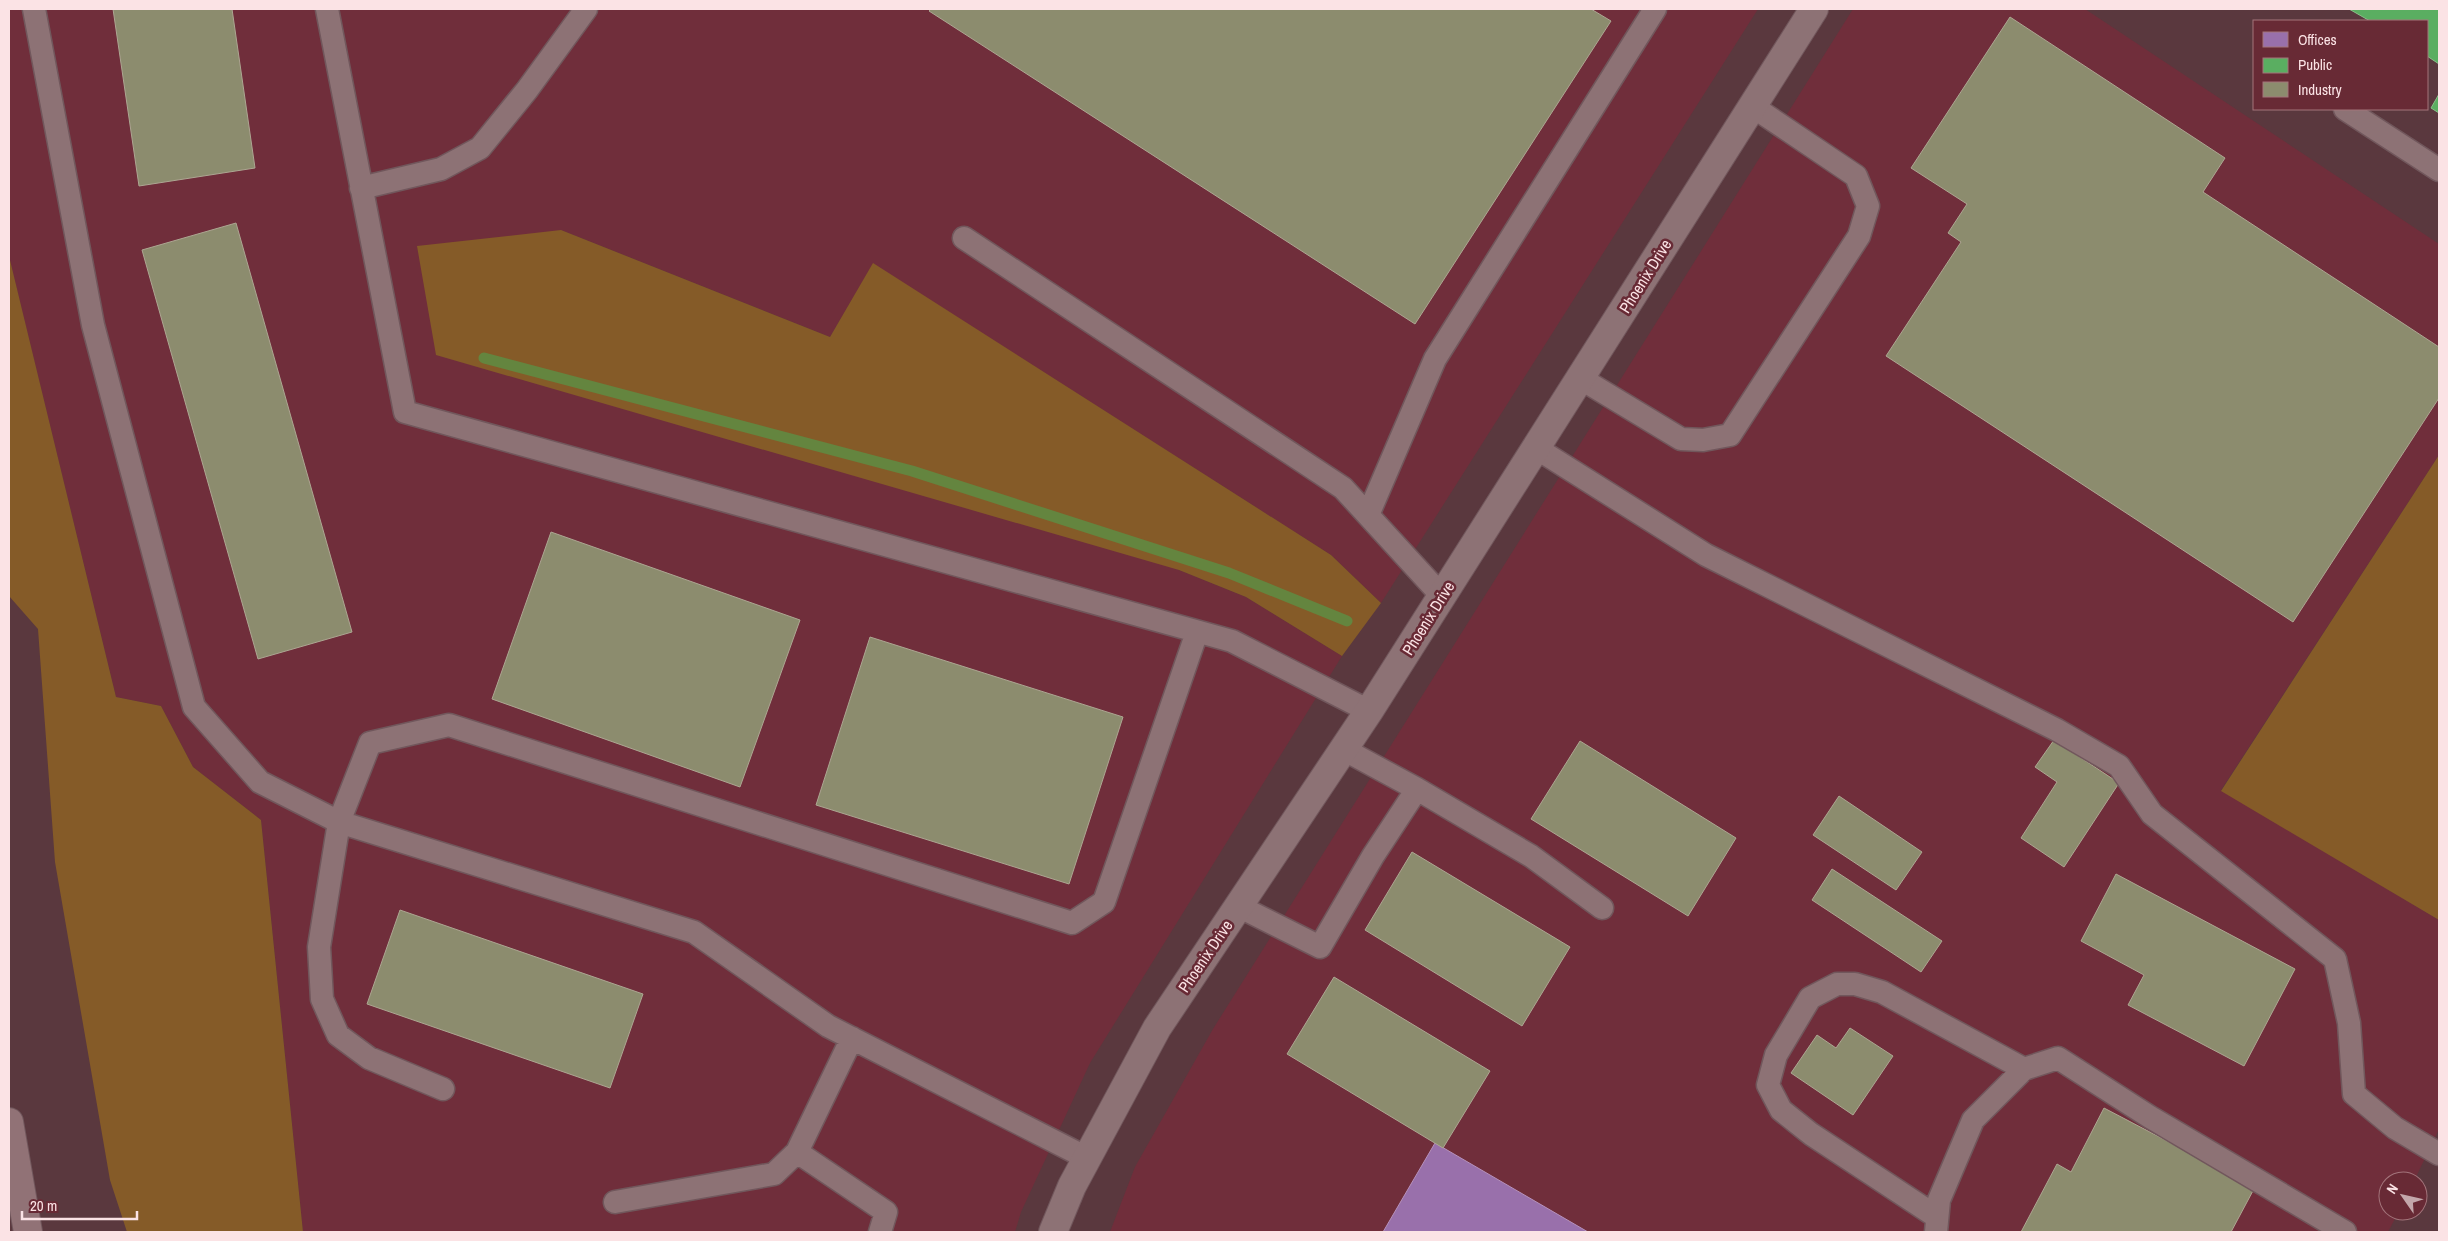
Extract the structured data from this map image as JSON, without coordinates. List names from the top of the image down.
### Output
{
  "streets": {
    "street": ["Phoenix Drive"]
  },
  "legend": ["Offices", "Public", "Industry"],
  "scale_bar": "20 m",
  "north": "top left"
}
